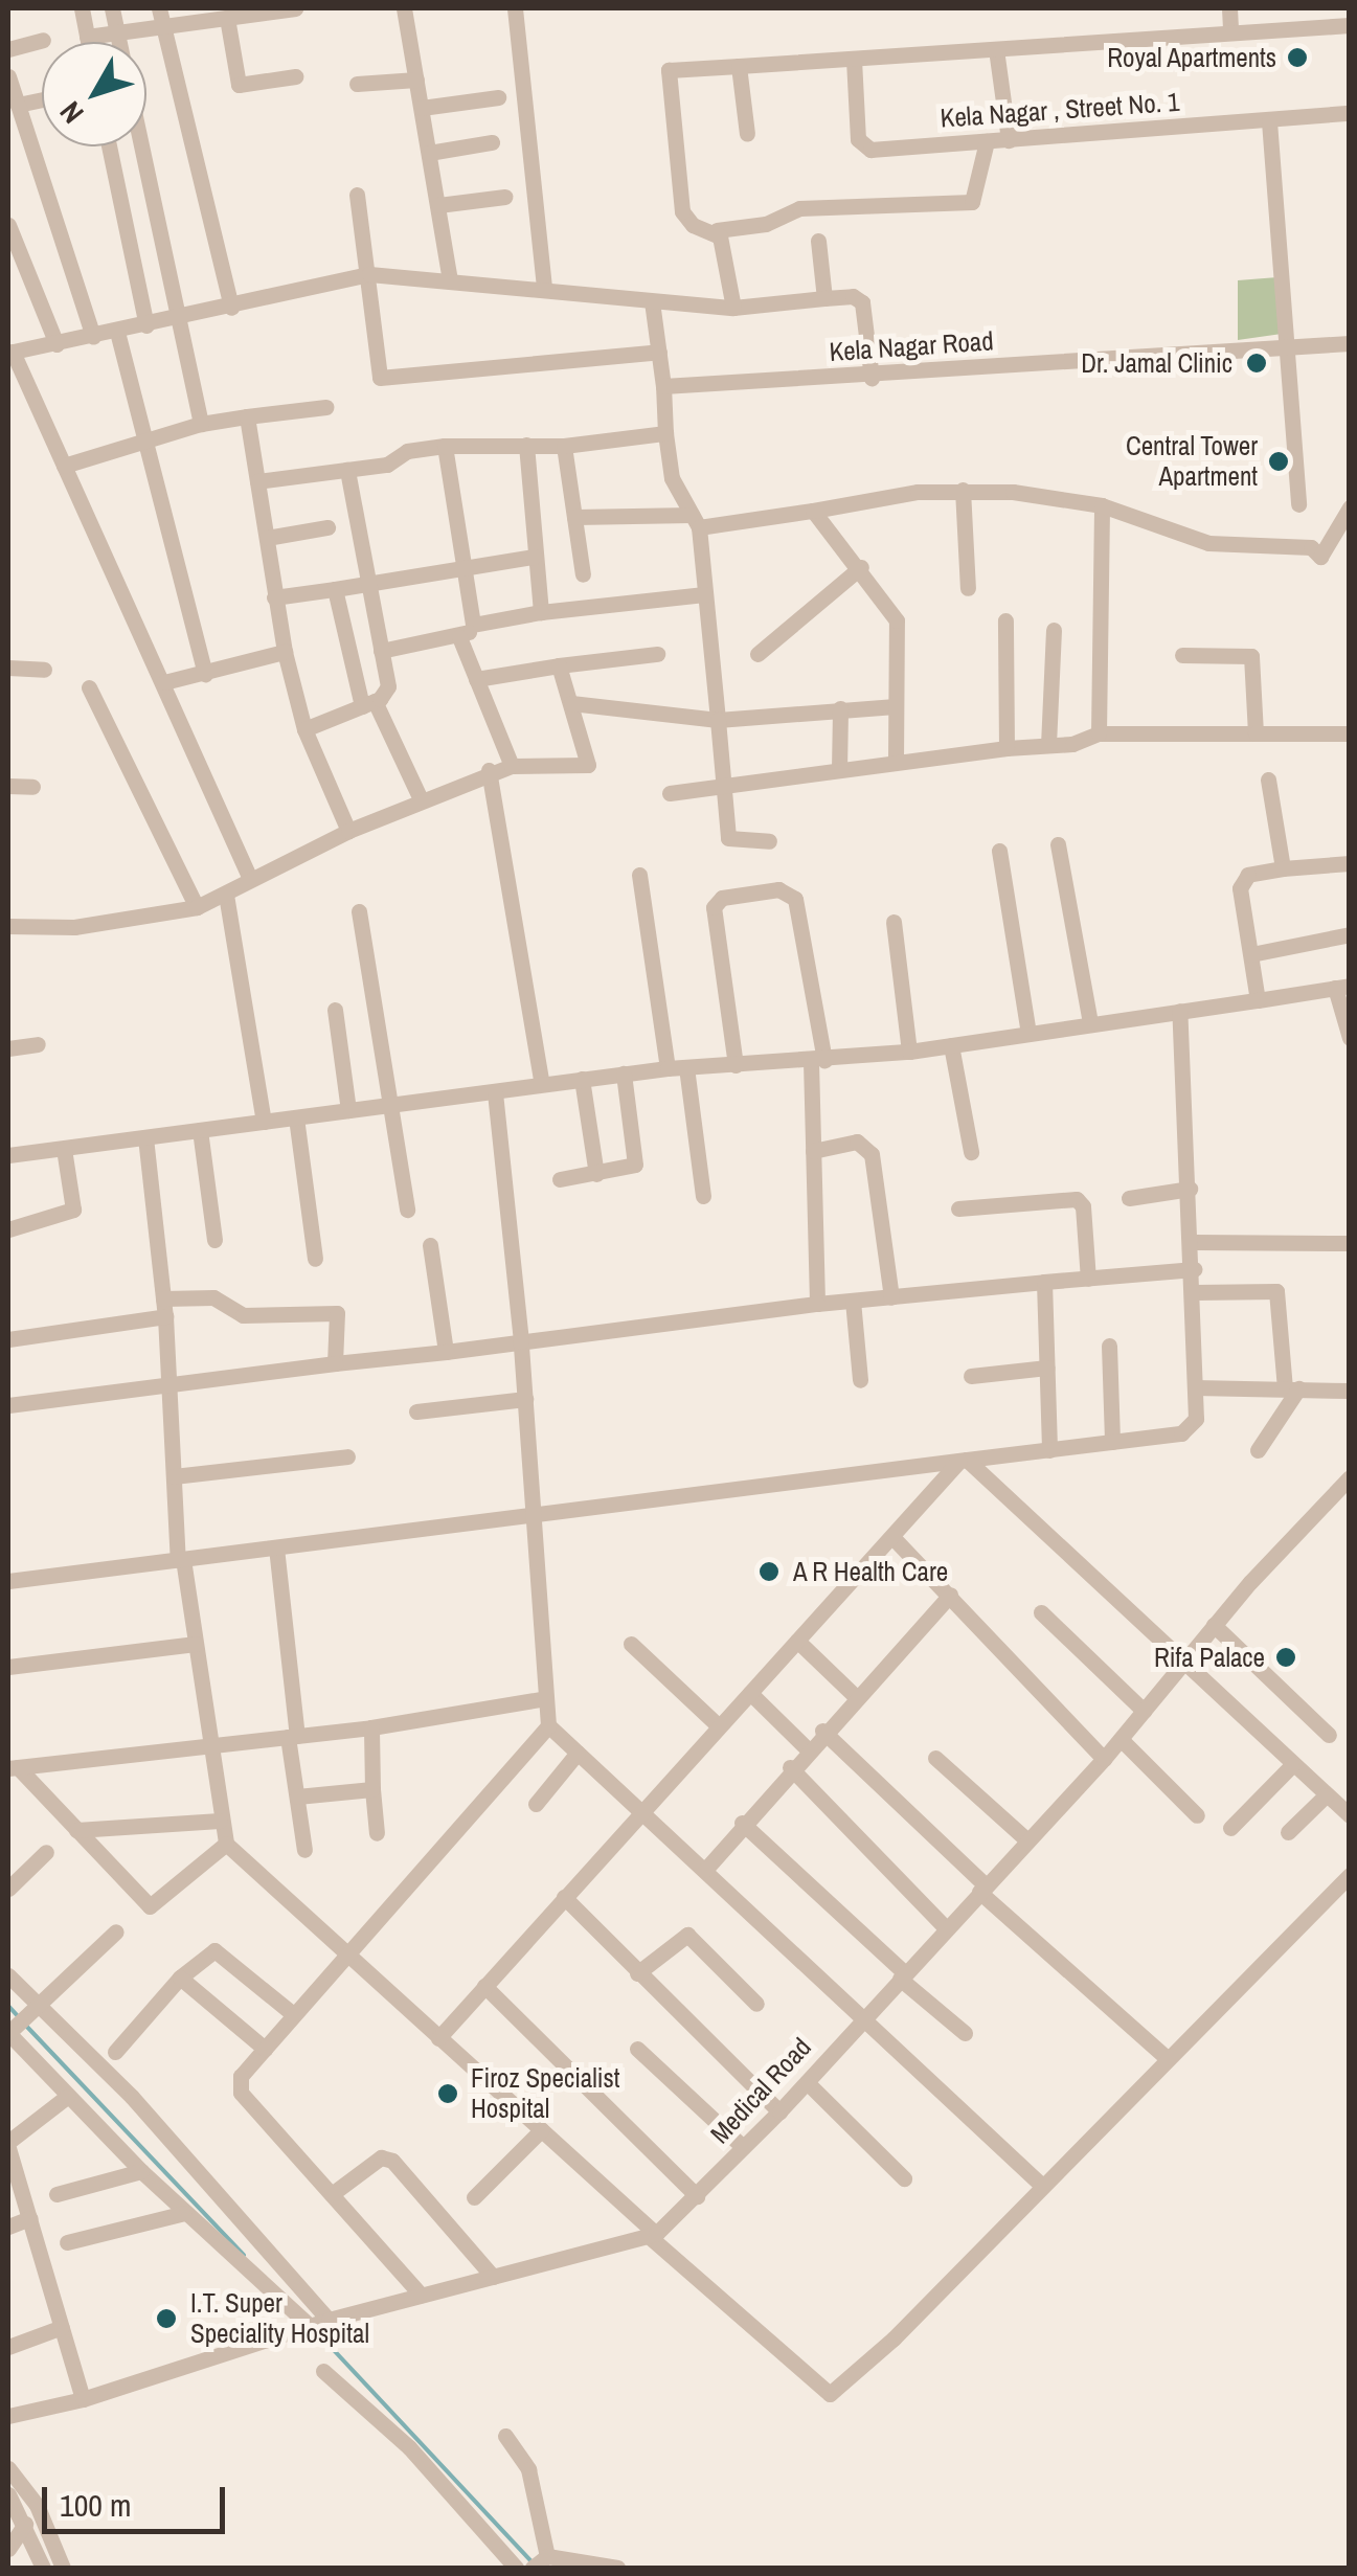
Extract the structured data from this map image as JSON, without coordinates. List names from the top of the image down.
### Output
{
  "streets": {
    "street": ["Kela Nagar , Street No. 1", "Kela Nagar Road", "Medical Road"]
  },
  "places": [
    "Royal Apartments",
    "Dr. Jamal Clinic",
    "Central Tower Apartment",
    "A R Health Care",
    "Rifa Palace",
    "Firoz Specialist Hospital",
    "I.T. Super Speciality Hospital"
  ],
  "scale_bar": "100 m",
  "north": "bottom left"
}
